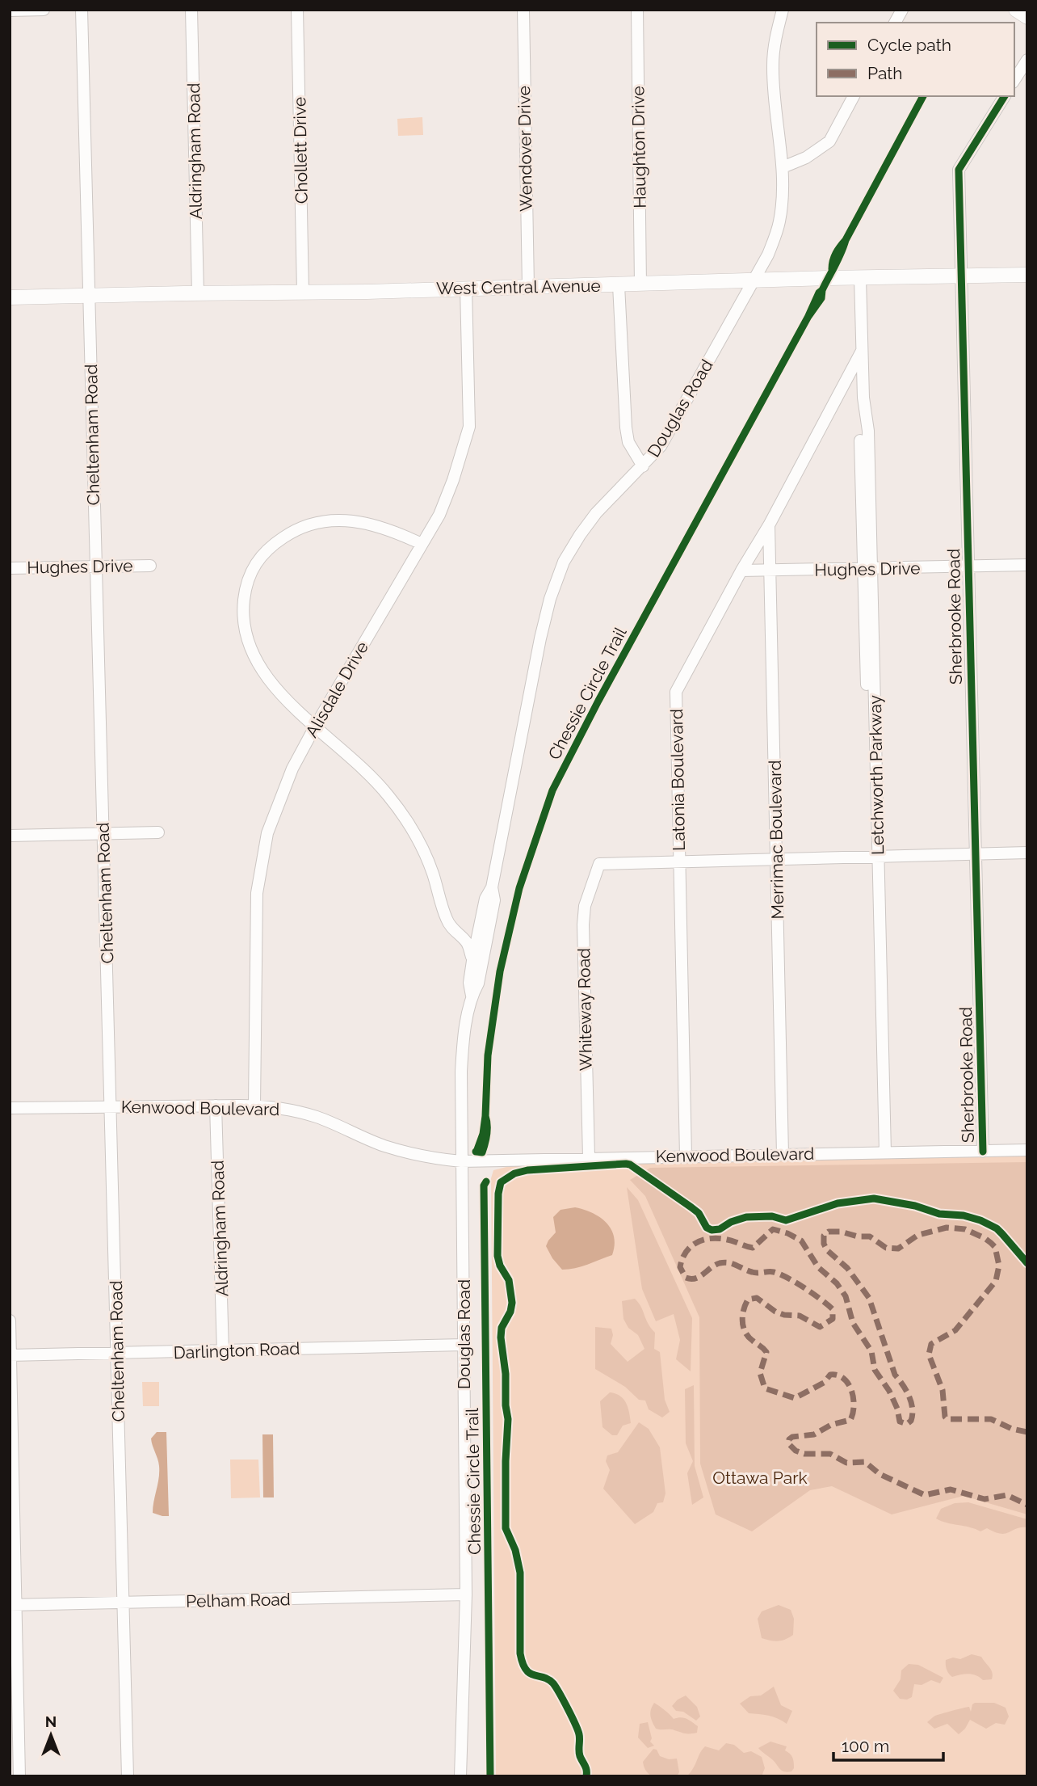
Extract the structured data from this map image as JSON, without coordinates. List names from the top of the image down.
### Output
{
  "streets": {
    "main road": ["West Central Avenue"],
    "street": [
      "Haughton Drive",
      "Wendover Drive",
      "Chollett Drive",
      "Aldringham Road",
      "Douglas Road",
      "Cheltenham Road",
      "Hughes Drive",
      "Sherbrooke Road",
      "Alisdale Drive",
      "Letchworth Parkway",
      "Latonia Boulevard",
      "Merrimac Boulevard",
      "Whiteway Road",
      "Kenwood Boulevard",
      "Darlington Road",
      "Pelham Road"
    ],
    "cycle path": ["Chessie Circle Trail"]
  },
  "crossings": [
    ["Haughton Drive", "West Central Avenue"],
    ["Wendover Drive", "West Central Avenue"],
    ["Chollett Drive", "West Central Avenue"],
    ["Aldringham Road", "West Central Avenue"],
    ["Aldringham Road", "Kenwood Boulevard"],
    ["Aldringham Road", "Darlington Road"],
    ["West Central Avenue", "Douglas Road"],
    ["West Central Avenue", "Cheltenham Road"],
    ["West Central Avenue", "Sherbrooke Road"],
    ["West Central Avenue", "Alisdale Drive"],
    ["West Central Avenue", "Letchworth Parkway"],
    ["Douglas Road", "Kenwood Boulevard"],
    ["Douglas Road", "Darlington Road"],
    ["Douglas Road", "Pelham Road"],
    ["Cheltenham Road", "Hughes Drive"],
    ["Cheltenham Road", "Kenwood Boulevard"],
    ["Cheltenham Road", "Darlington Road"],
    ["Cheltenham Road", "Pelham Road"],
    ["Hughes Drive", "Sherbrooke Road"],
    ["Hughes Drive", "Letchworth Parkway"],
    ["Hughes Drive", "Latonia Boulevard"],
    ["Hughes Drive", "Merrimac Boulevard"],
    ["Sherbrooke Road", "Kenwood Boulevard"],
    ["Alisdale Drive", "Kenwood Boulevard"],
    ["Letchworth Parkway", "Latonia Boulevard"],
    ["Letchworth Parkway", "Kenwood Boulevard"],
    ["Latonia Boulevard", "Merrimac Boulevard"],
    ["Latonia Boulevard", "Whiteway Road"],
    ["Latonia Boulevard", "Kenwood Boulevard"],
    ["Merrimac Boulevard", "Kenwood Boulevard"],
    ["Whiteway Road", "Kenwood Boulevard"]
  ],
  "parks": ["Ottawa Park"],
  "legend": ["Cycle path", "Path"],
  "scale_bar": "100 m",
  "north": "top"
}
